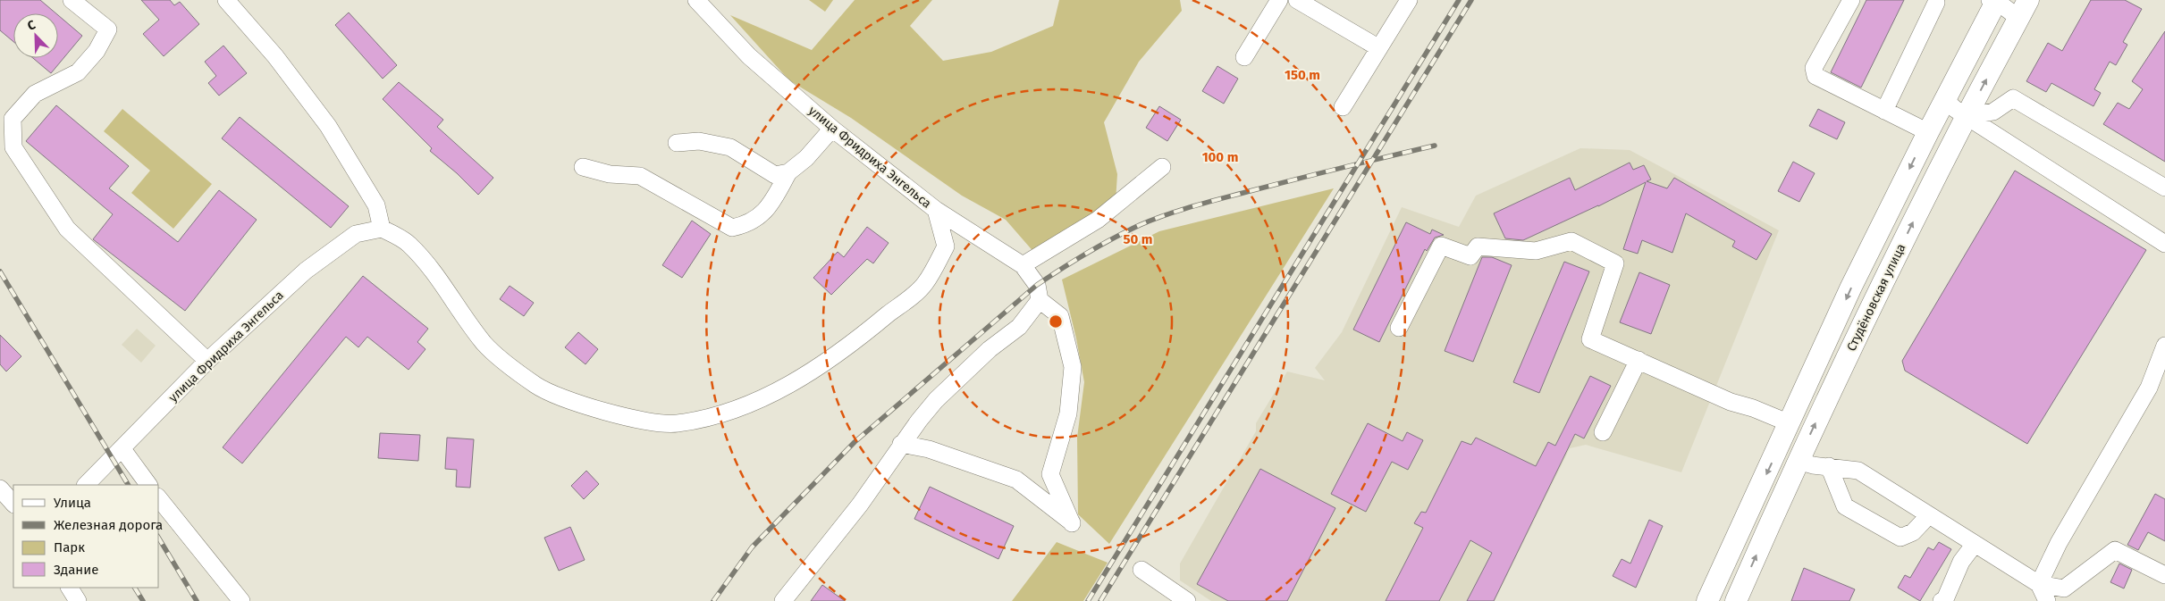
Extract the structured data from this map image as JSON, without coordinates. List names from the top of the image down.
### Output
{
  "streets": {
    "main road": ["Студёновская улица"],
    "street": ["улица Фридриха Энгельса"]
  },
  "legend": [
    "Улица",
    "Железная дорога",
    "Парк",
    "Здание"
  ],
  "north": "top left",
  "rings": ["150 m", "100 m", "50 m"]
}
